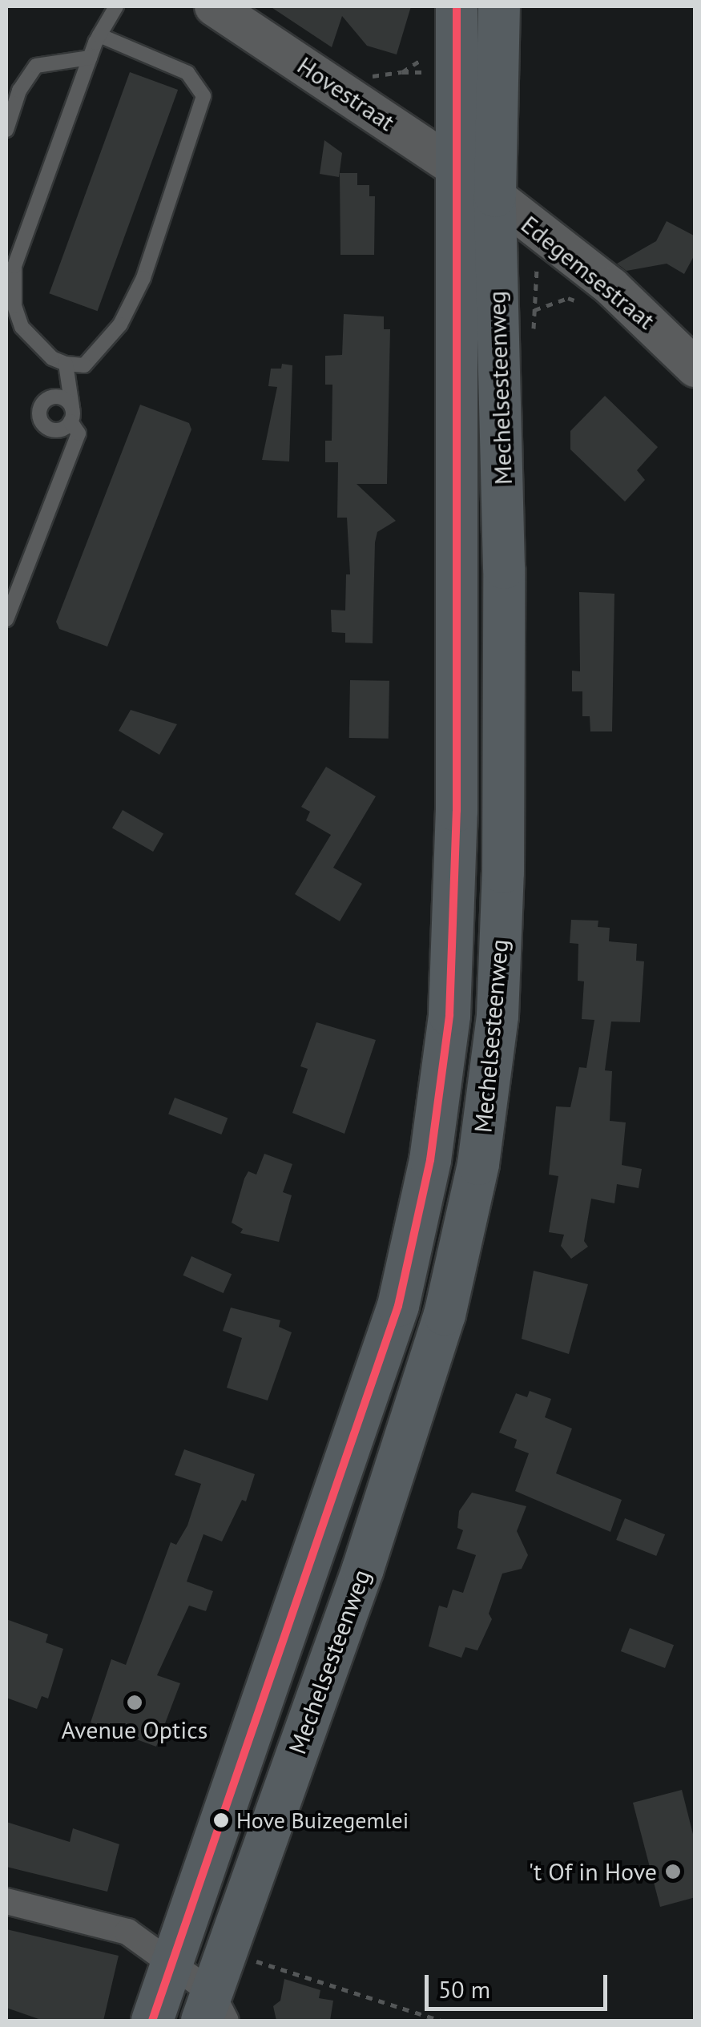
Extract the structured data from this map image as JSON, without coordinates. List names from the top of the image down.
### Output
{
  "streets": {
    "main road": ["Mechelsesteenweg"],
    "street": ["Hovestraat", "Edegemsestraat"]
  },
  "crossings": [
    ["Hovestraat", "Edegemsestraat"],
    ["Hovestraat", "Mechelsesteenweg"],
    ["Edegemsestraat", "Mechelsesteenweg"]
  ],
  "places": ["Avenue Optics", "Hove Buizegemlei", "'t Of in Hove"],
  "scale_bar": "50 m"
}
